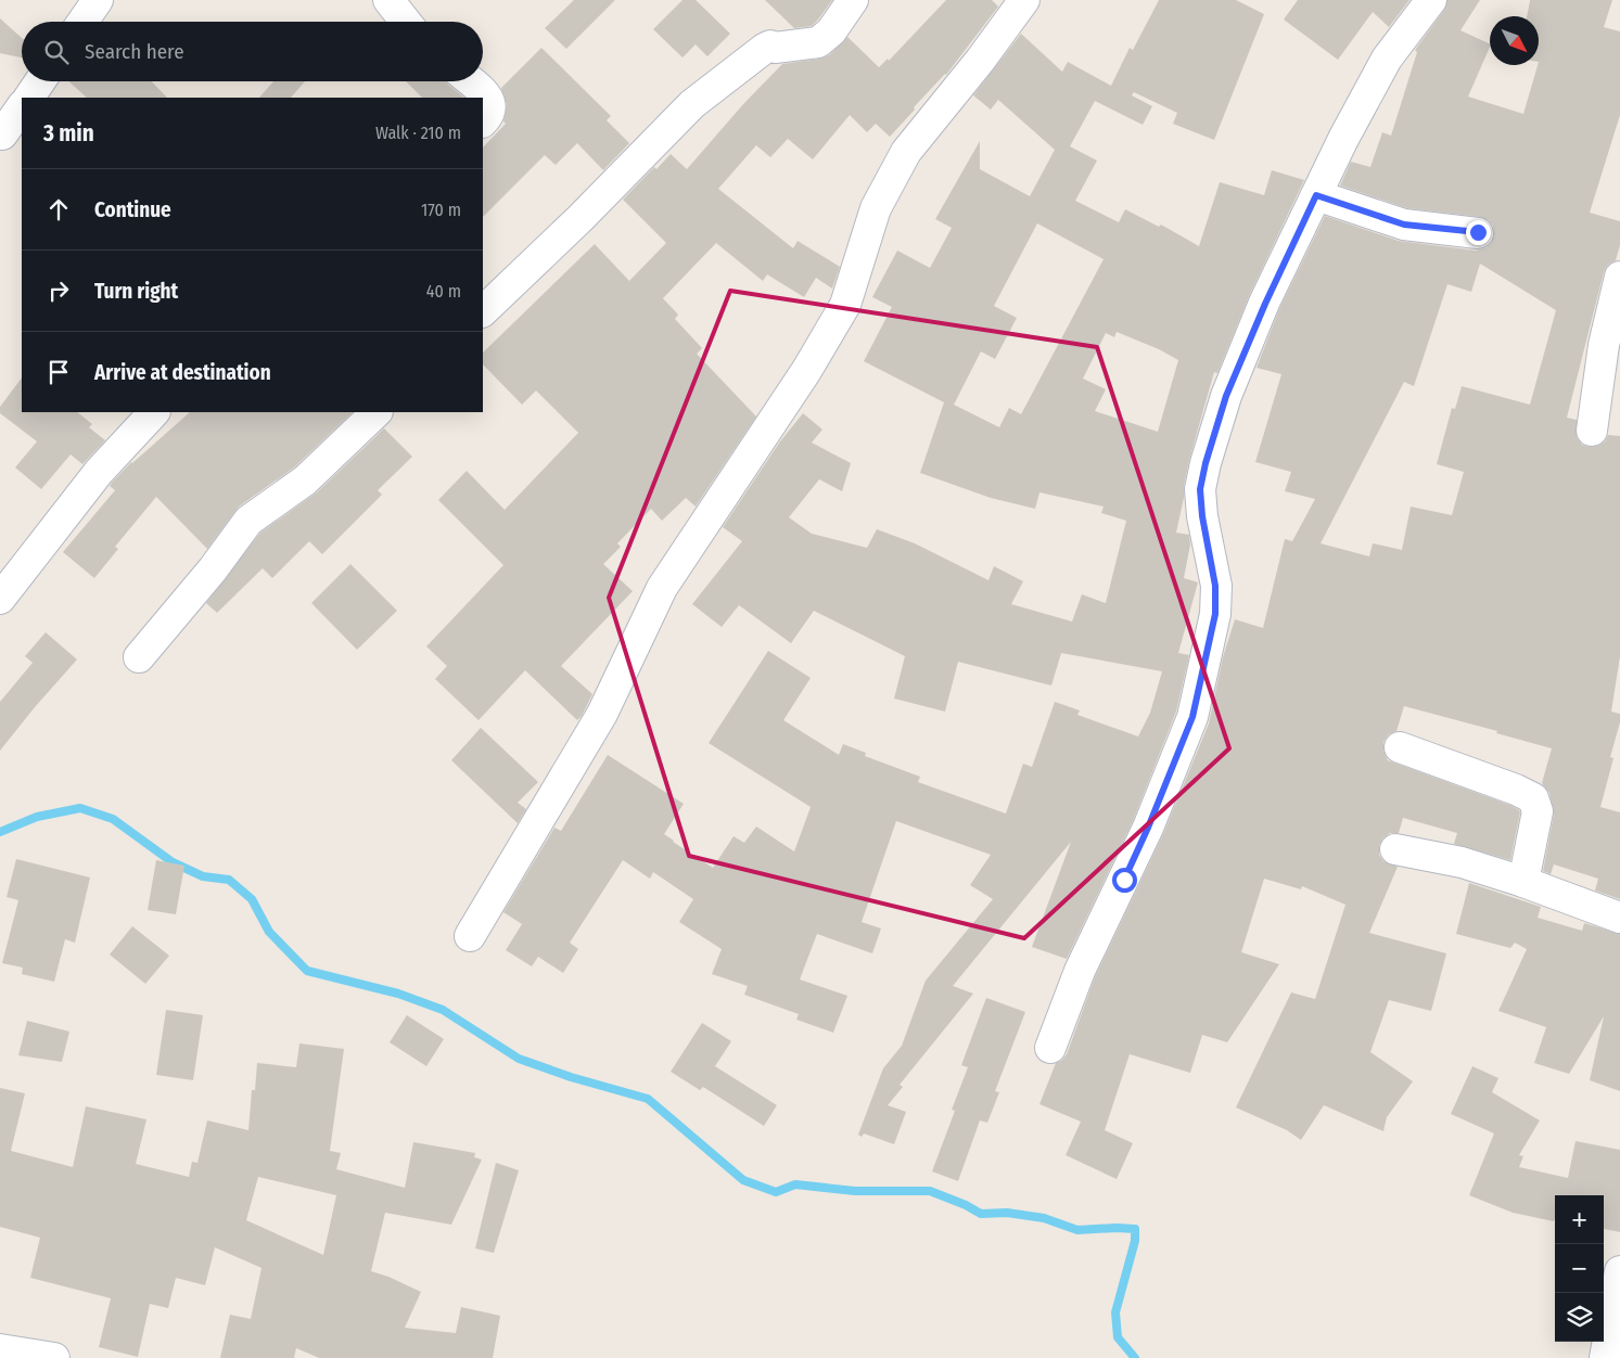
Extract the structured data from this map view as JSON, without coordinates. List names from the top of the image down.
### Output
{
  "north": "bottom right",
  "page": {
    "search": "Search here",
    "heading": ["3 min", "Walk · 210 m"],
    "list": [
      ["Continue", "170 m"],
      ["Turn right", "40 m"],
      "Arrive at destination"
    ],
    "map_buttons": ["+", "−"]
  }
}
